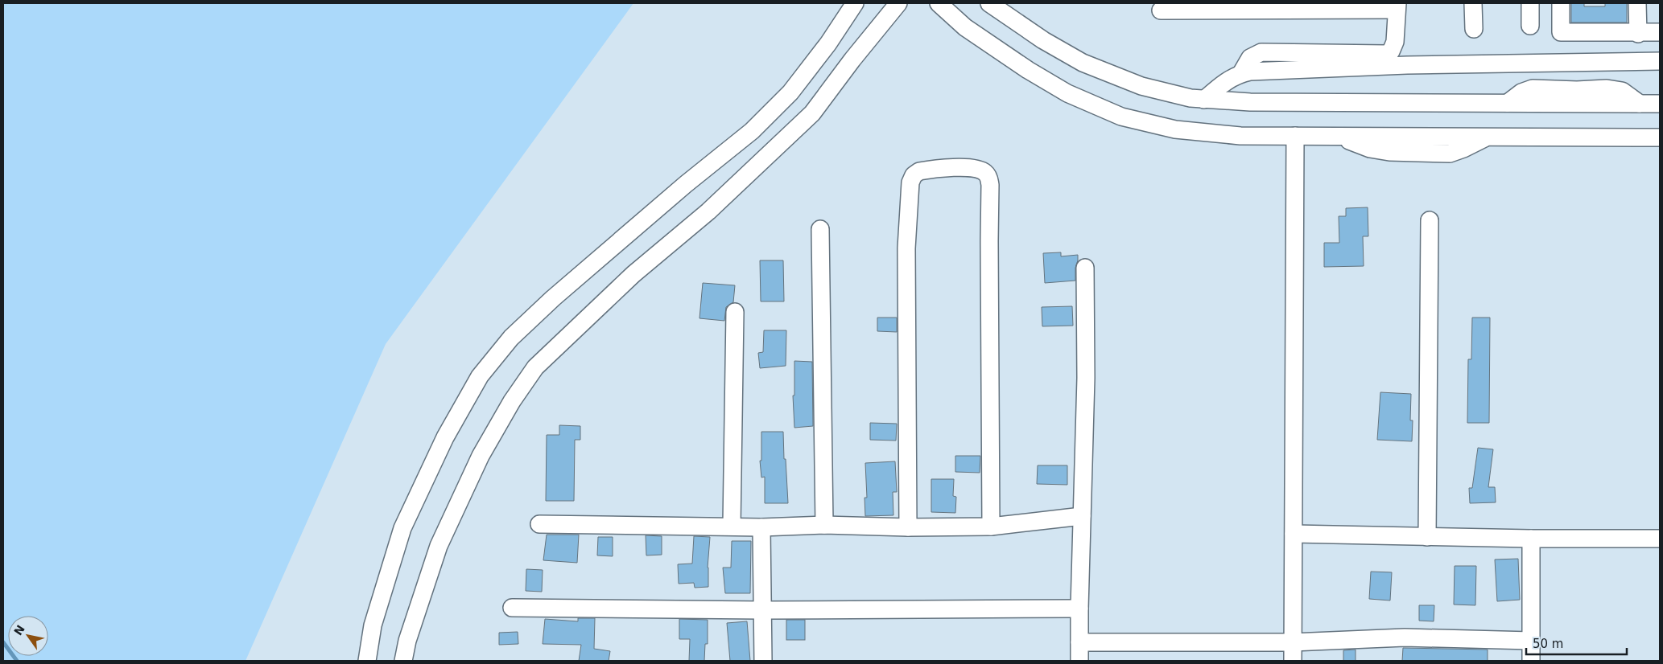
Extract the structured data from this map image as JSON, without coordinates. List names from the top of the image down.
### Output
{
  "scale_bar": "50 m",
  "north": "top left"
}
